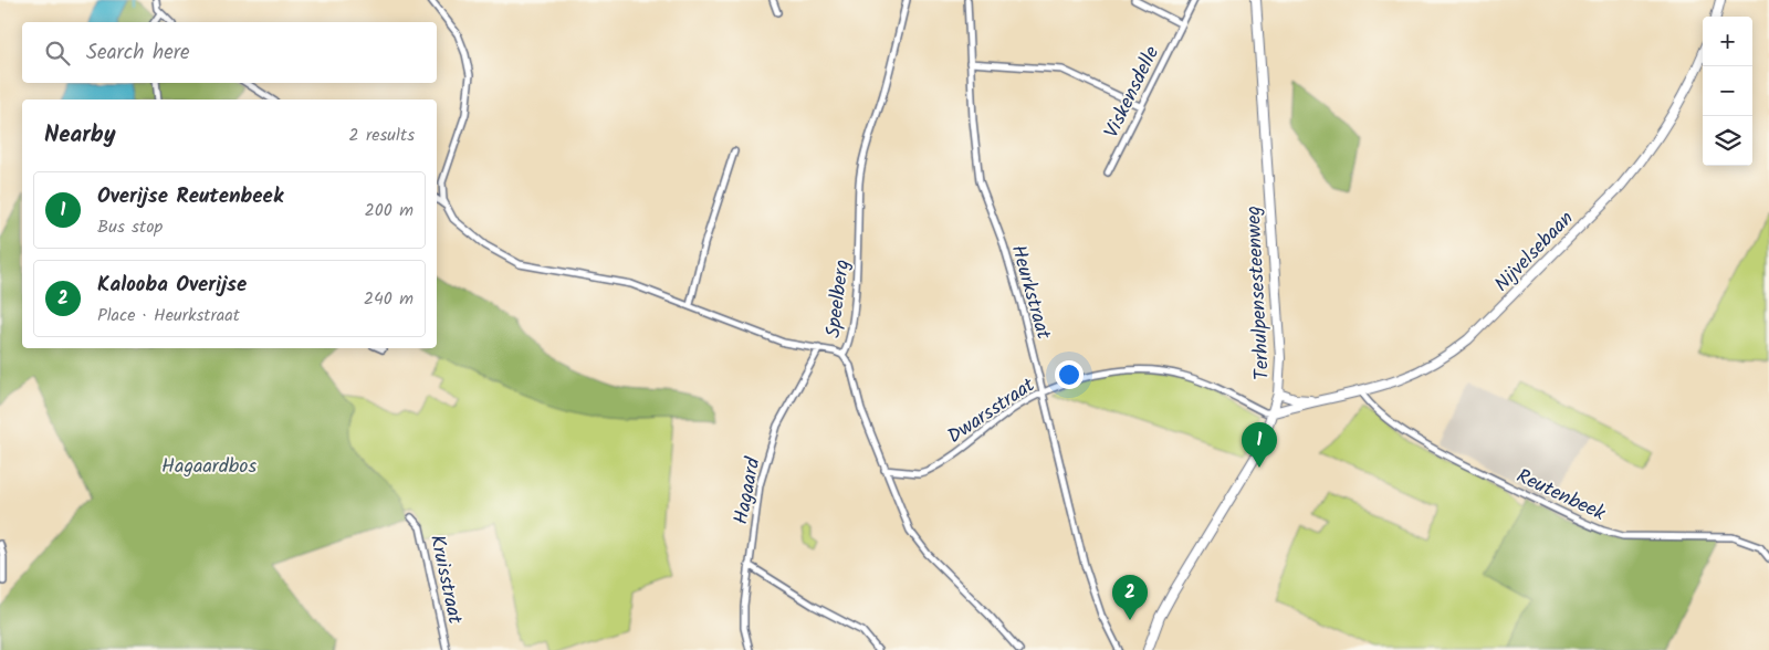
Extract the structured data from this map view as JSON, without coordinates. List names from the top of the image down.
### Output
{
  "streets": {
    "main road": ["Nijvelsebaan", "Terhulpensesteenweg"],
    "street": [
      "Viskensdelle",
      "Heurkstraat",
      "Speelberg",
      "Dwarsstraat",
      "Hagaard",
      "Reutenbeek",
      "Kruisstraat"
    ]
  },
  "crossings": [
    ["Nijvelsebaan", "Terhulpensesteenweg"],
    ["Nijvelsebaan", "Dwarsstraat"],
    ["Nijvelsebaan", "Reutenbeek"],
    ["Heurkstraat", "Dwarsstraat"],
    ["Terhulpensesteenweg", "Dwarsstraat"],
    ["Speelberg", "Dwarsstraat"]
  ],
  "parks": ["Hagaardbos"],
  "page": {
    "map_buttons": ["+", "−"],
    "search": "Search here",
    "heading": ["Nearby", "2 results"],
    "list": [
      {
        "mark": "1",
        "name": "Overijse Reutenbeek",
        "note": "Bus stop",
        "value": "200 m"
      },
      {
        "mark": "2",
        "name": "Kalooba Overijse",
        "note": "Place · Heurkstraat",
        "value": "240 m"
      }
    ],
    "pins": ["1", "2"]
  }
}
